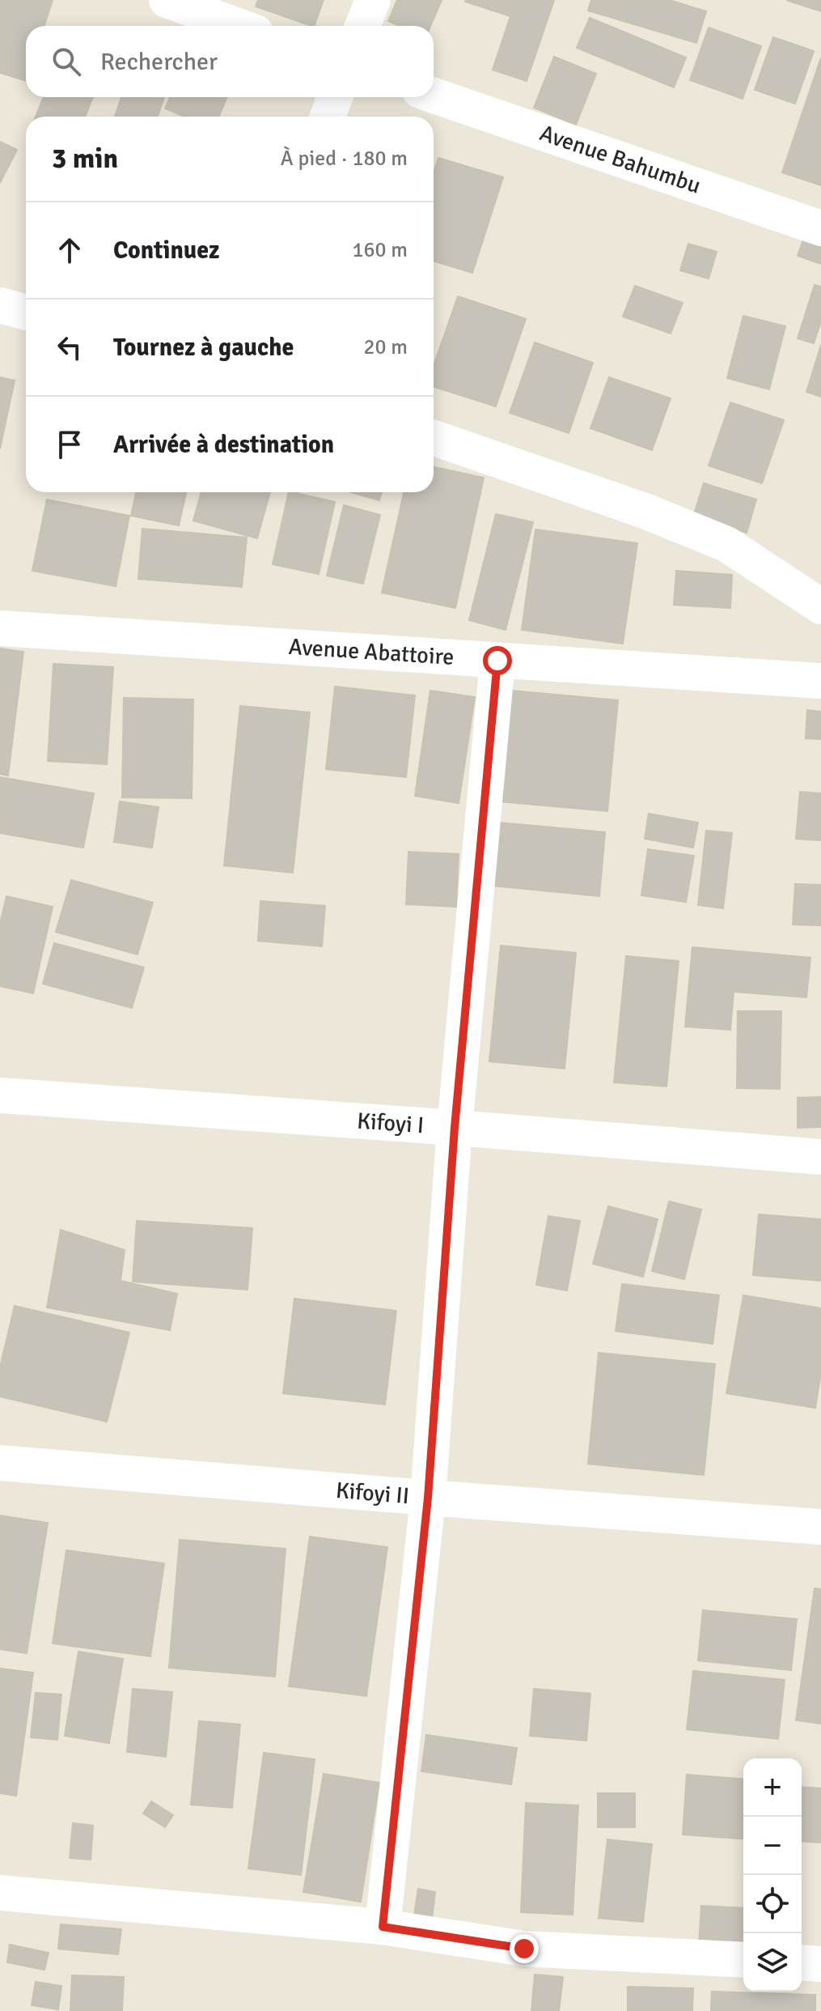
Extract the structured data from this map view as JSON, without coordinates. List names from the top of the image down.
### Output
{
  "streets": {
    "street": [
      "Avenue Bahumbu",
      "Avenue Abattoire",
      "Kifoyi I",
      "Kifoyi II"
    ]
  },
  "page": {
    "search": "Rechercher",
    "heading": ["3 min", "À pied · 180 m"],
    "list": [
      ["Continuez", "160 m"],
      ["Tournez à gauche", "20 m"],
      "Arrivée à destination"
    ],
    "map_buttons": ["+", "−"]
  }
}
